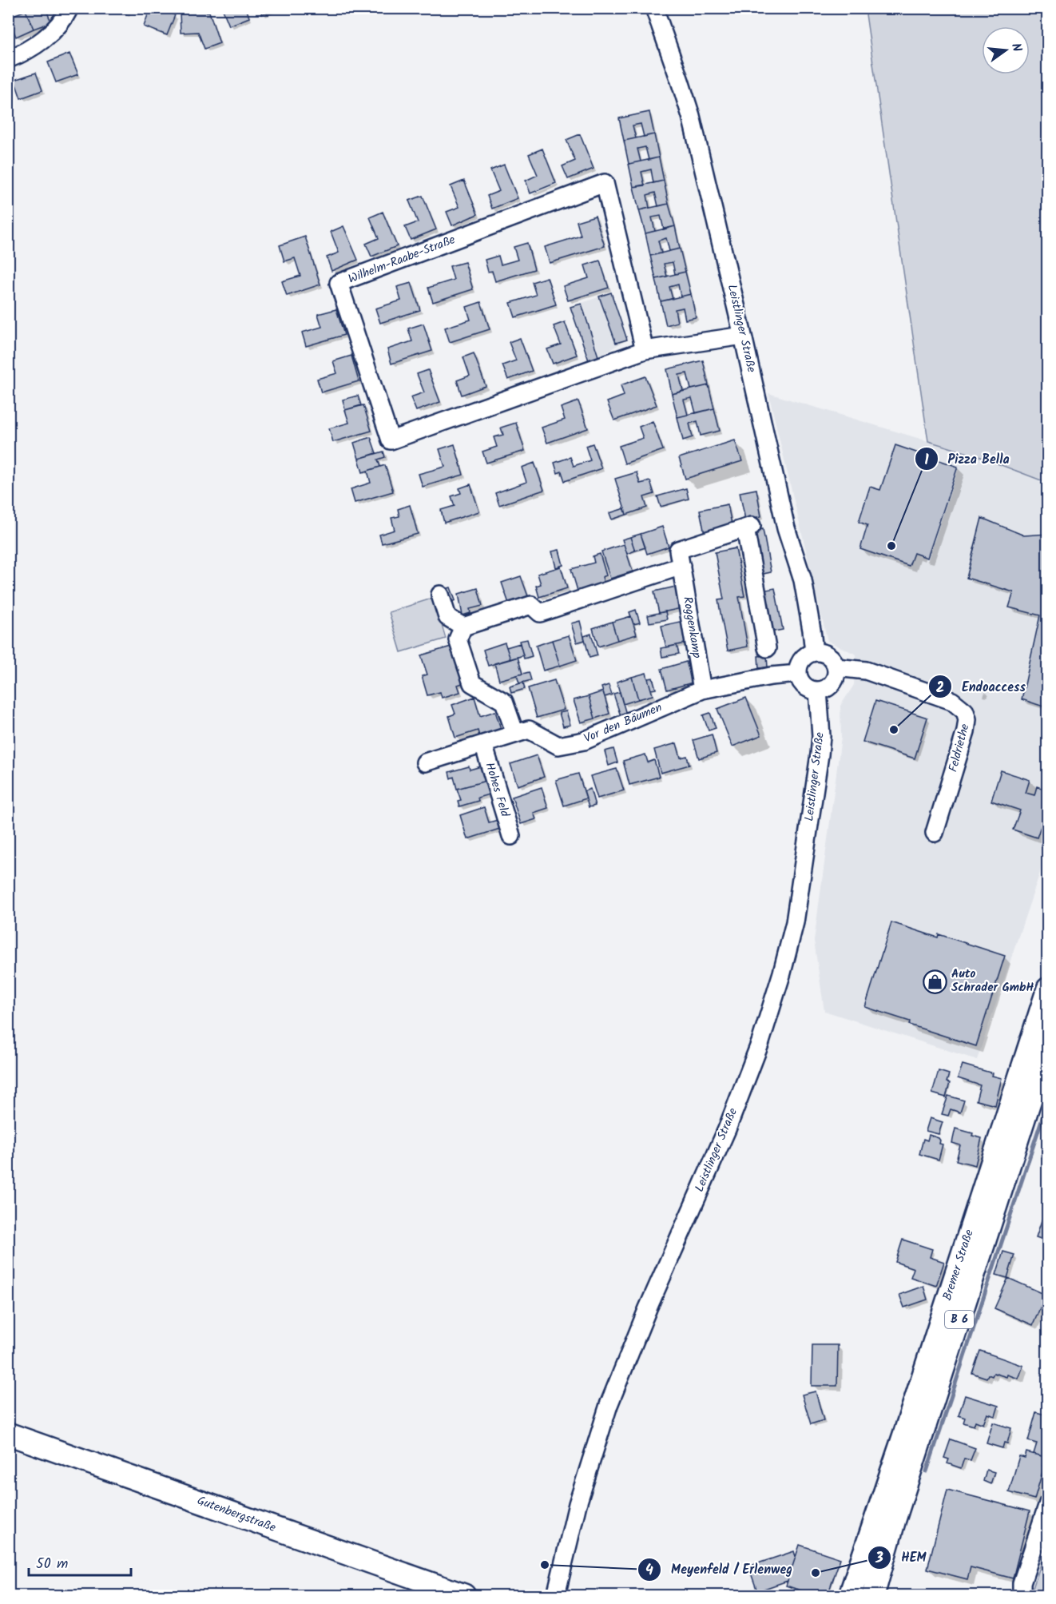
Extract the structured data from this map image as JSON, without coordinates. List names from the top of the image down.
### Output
{
  "streets": {
    "main road": ["Bremer Straße", "B 6", "Gutenbergstraße"],
    "street": [
      "Wilhelm-Raabe-Straße",
      "Leistlinger Straße",
      "Roggenkamp",
      "Vor den Bäumen",
      "Feldriethe",
      "Hohes Feld"
    ]
  },
  "crossings": [
    ["Wilhelm-Raabe-Straße", "Leistlinger Straße"],
    ["Leistlinger Straße", "Vor den Bäumen"],
    ["Leistlinger Straße", "Feldriethe"],
    ["Roggenkamp", "Vor den Bäumen"],
    ["Vor den Bäumen", "Feldriethe"],
    ["Vor den Bäumen", "Hohes Feld"]
  ],
  "places": {
    "other": [
      "Pizza Bella",
      "Endoaccess",
      "Meyenfeld / Erlenweg",
      "HEM"
    ],
    "shop": ["Auto Schrader GmbH"]
  },
  "scale_bar": "50 m",
  "north": "right"
}
